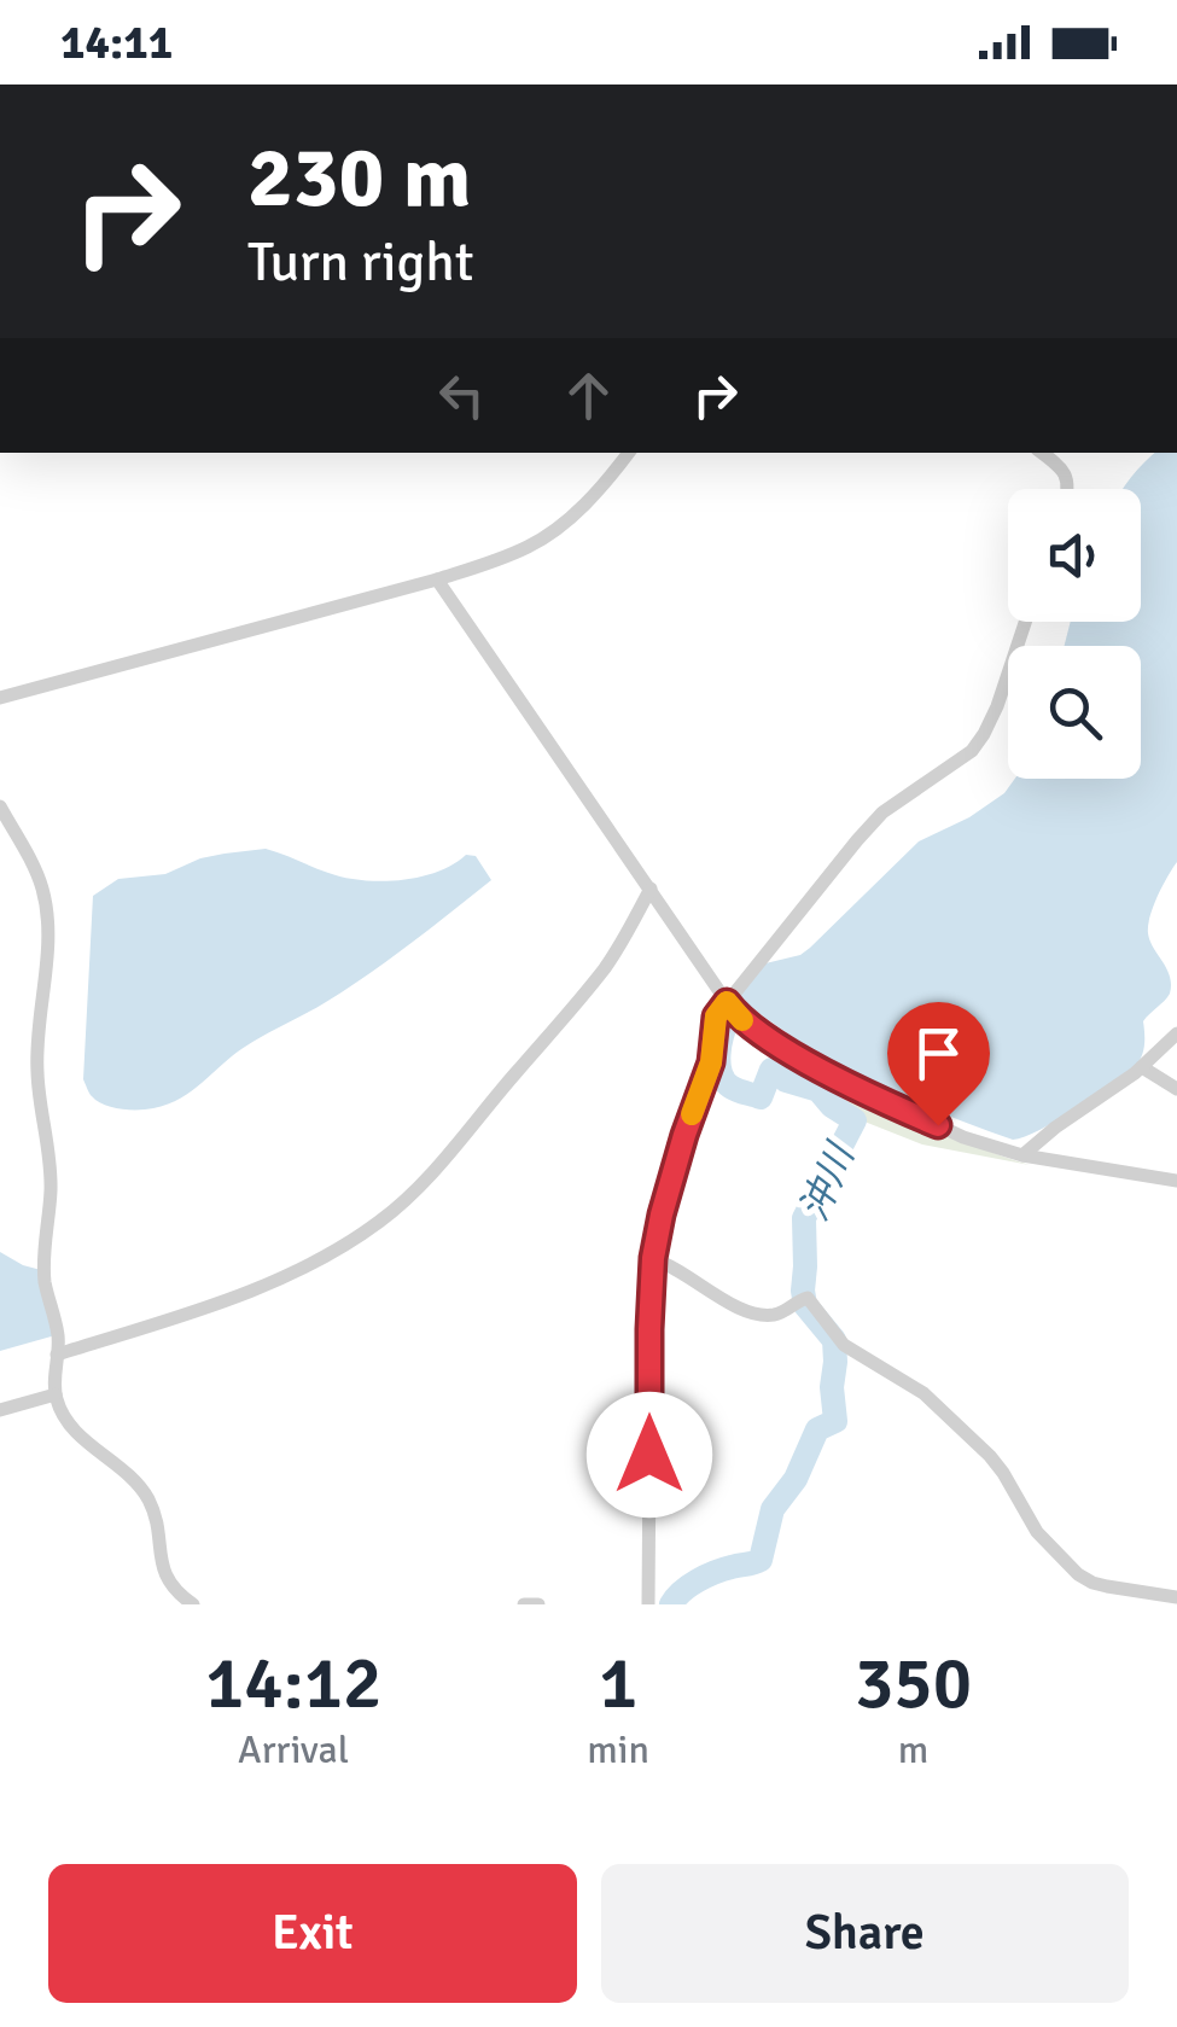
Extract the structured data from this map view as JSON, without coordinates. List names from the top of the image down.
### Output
{
  "water": ["沖川"],
  "page": {
    "status": "14:11",
    "turn": ["230 m", "Turn right"],
    "eta": [
      "14:12",
      "Arrival",
      "1",
      "min",
      "350",
      "m"
    ],
    "buttons": ["Exit", "Share"]
  }
}
